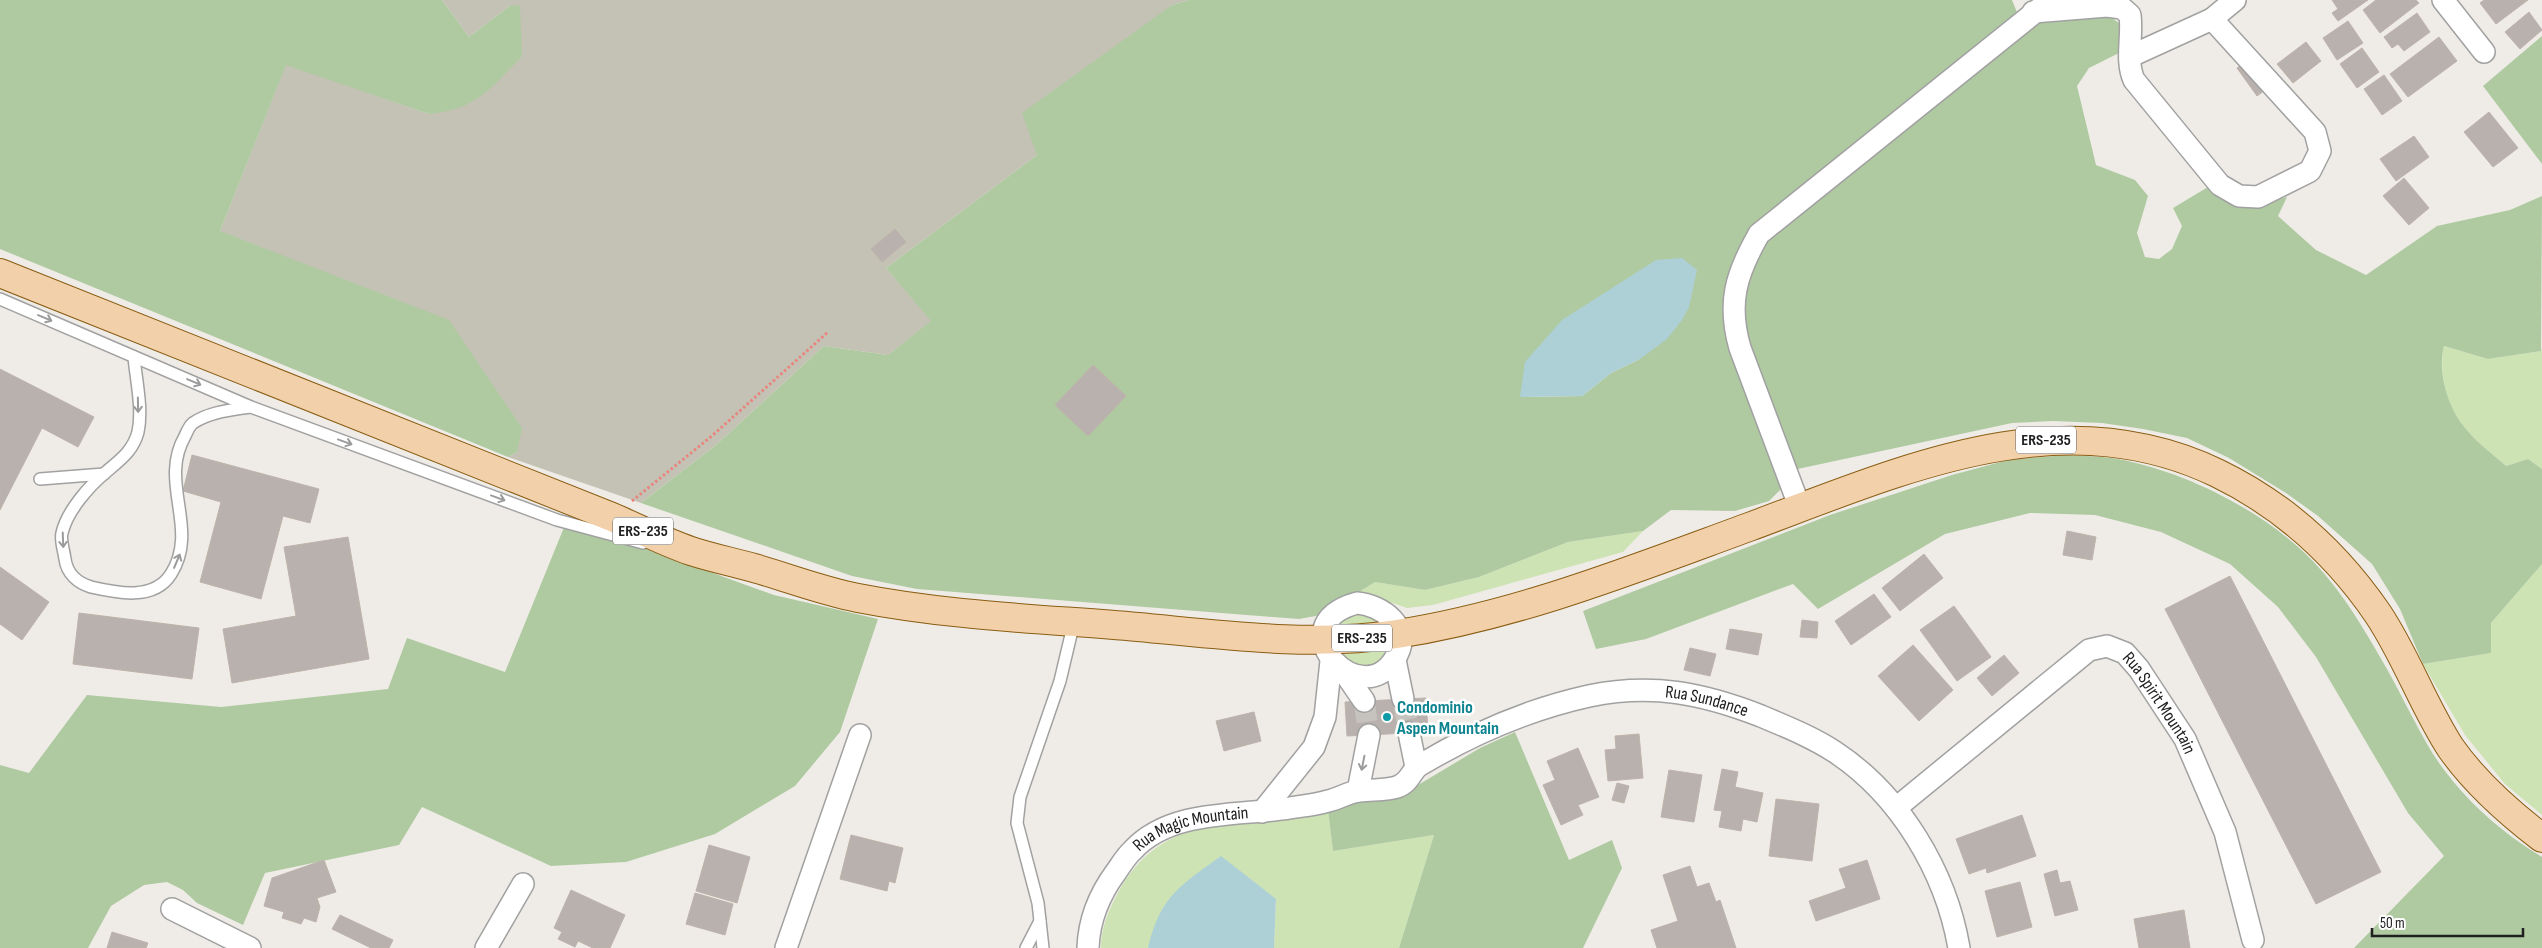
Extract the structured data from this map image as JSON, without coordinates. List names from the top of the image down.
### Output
{
  "streets": {
    "main road": ["ERS-235"],
    "street": ["Rua Sundance", "Rua Spirit Mountain", "Rua Magic Mountain"]
  },
  "crossings": [
    ["Rua Sundance", "Rua Spirit Mountain"],
    ["Rua Sundance", "Rua Magic Mountain"]
  ],
  "places": ["Condominio Aspen Mountain"],
  "scale_bar": "50 m"
}
